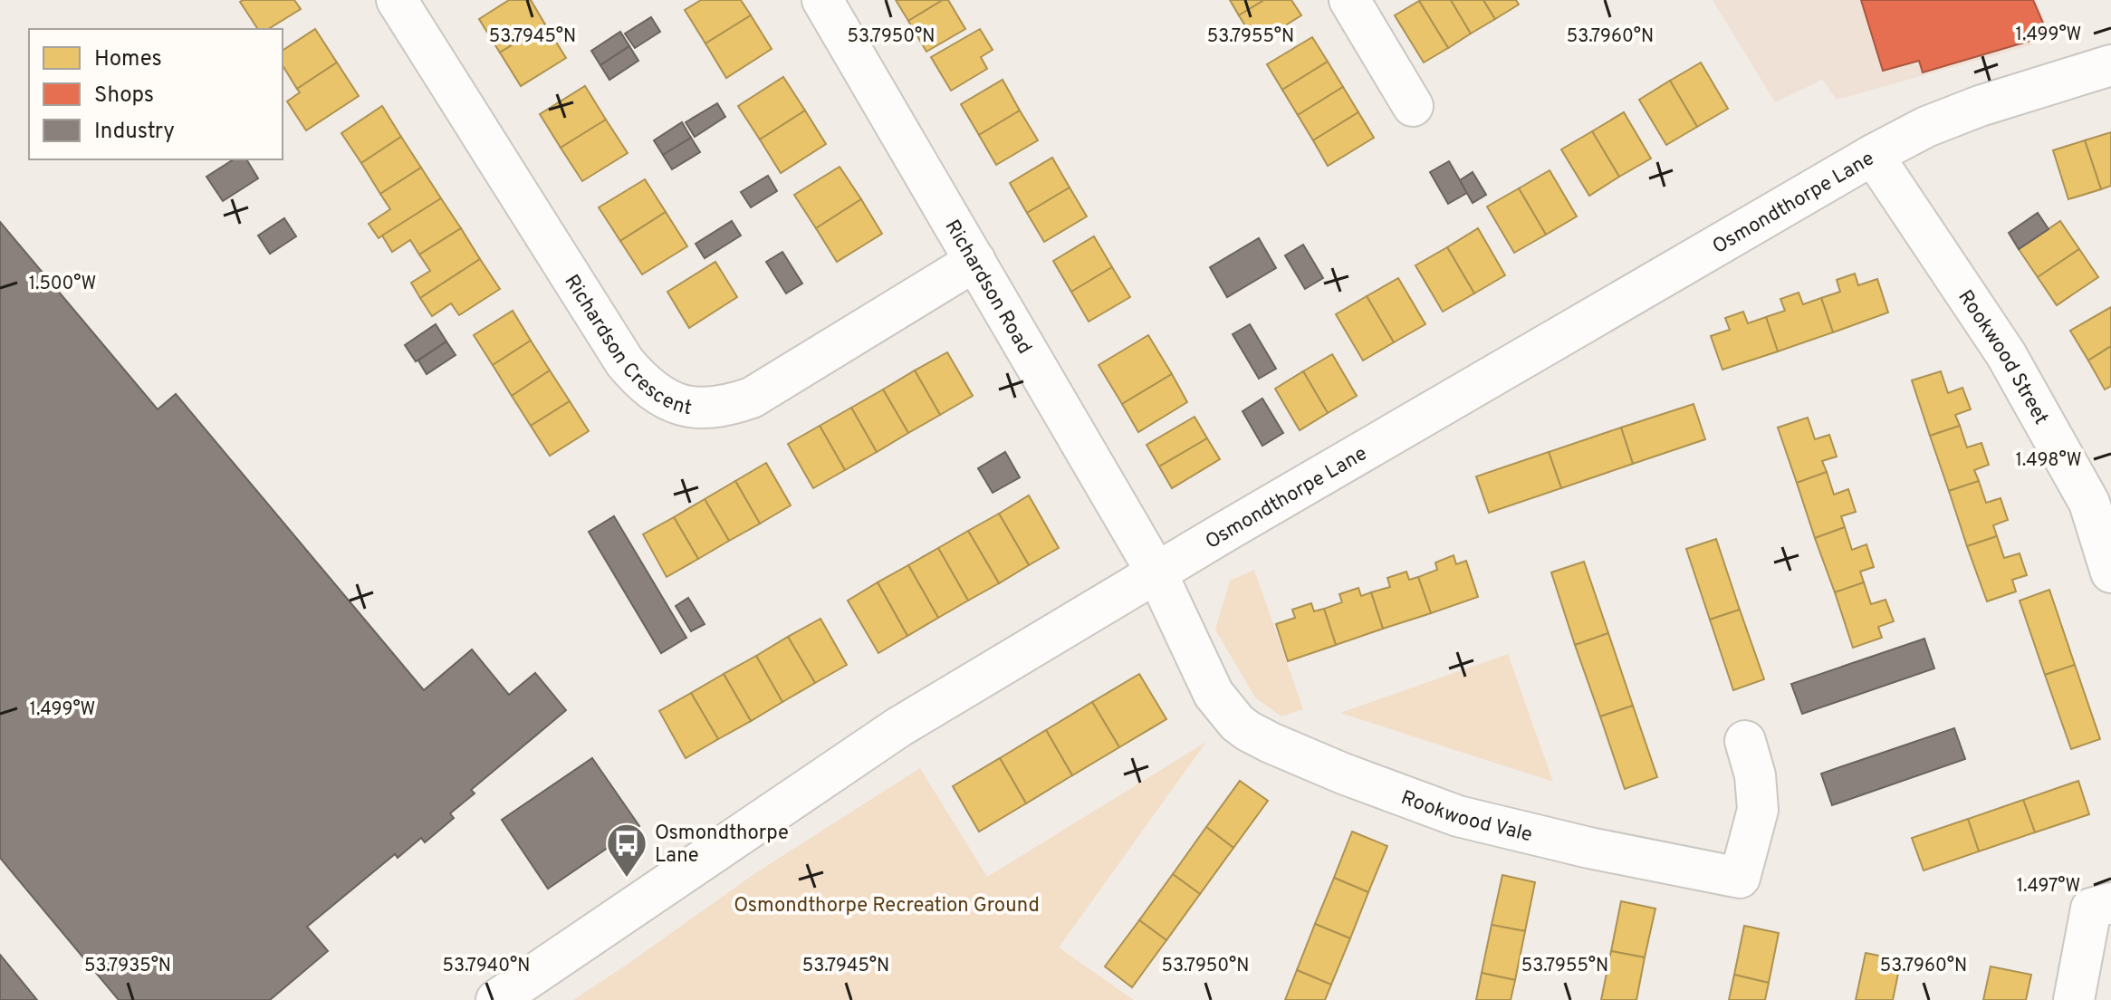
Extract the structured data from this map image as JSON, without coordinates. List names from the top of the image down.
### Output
{
  "streets": {
    "street": [
      "Osmondthorpe Lane",
      "Richardson Road",
      "Richardson Crescent",
      "Rookwood Street",
      "Rookwood Vale"
    ]
  },
  "crossings": [
    ["Osmondthorpe Lane", "Richardson Road"],
    ["Osmondthorpe Lane", "Rookwood Street"],
    ["Osmondthorpe Lane", "Rookwood Vale"],
    ["Richardson Road", "Richardson Crescent"],
    ["Richardson Road", "Rookwood Vale"]
  ],
  "parks": ["Osmondthorpe Recreation Ground"],
  "places": {
    "bus stop": ["Osmondthorpe Lane"]
  },
  "legend": ["Homes", "Shops", "Industry"],
  "coordinates": [
    "1.499°W",
    "53.7945°N",
    "53.7950°N",
    "53.7955°N",
    "53.7960°N",
    "1.500°W",
    "1.498°W",
    "1.497°W",
    "53.7935°N",
    "53.7940°N"
  ]
}
